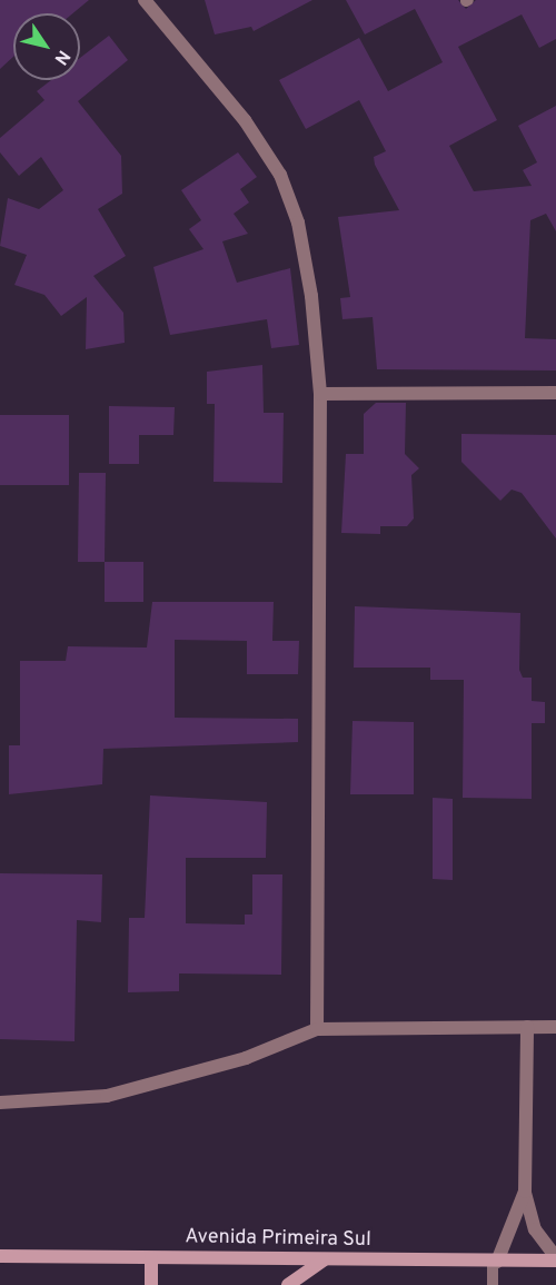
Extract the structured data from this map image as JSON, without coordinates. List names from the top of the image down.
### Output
{
  "streets": {
    "main road": ["Avenida Primeira Sul"]
  },
  "north": "bottom right"
}
